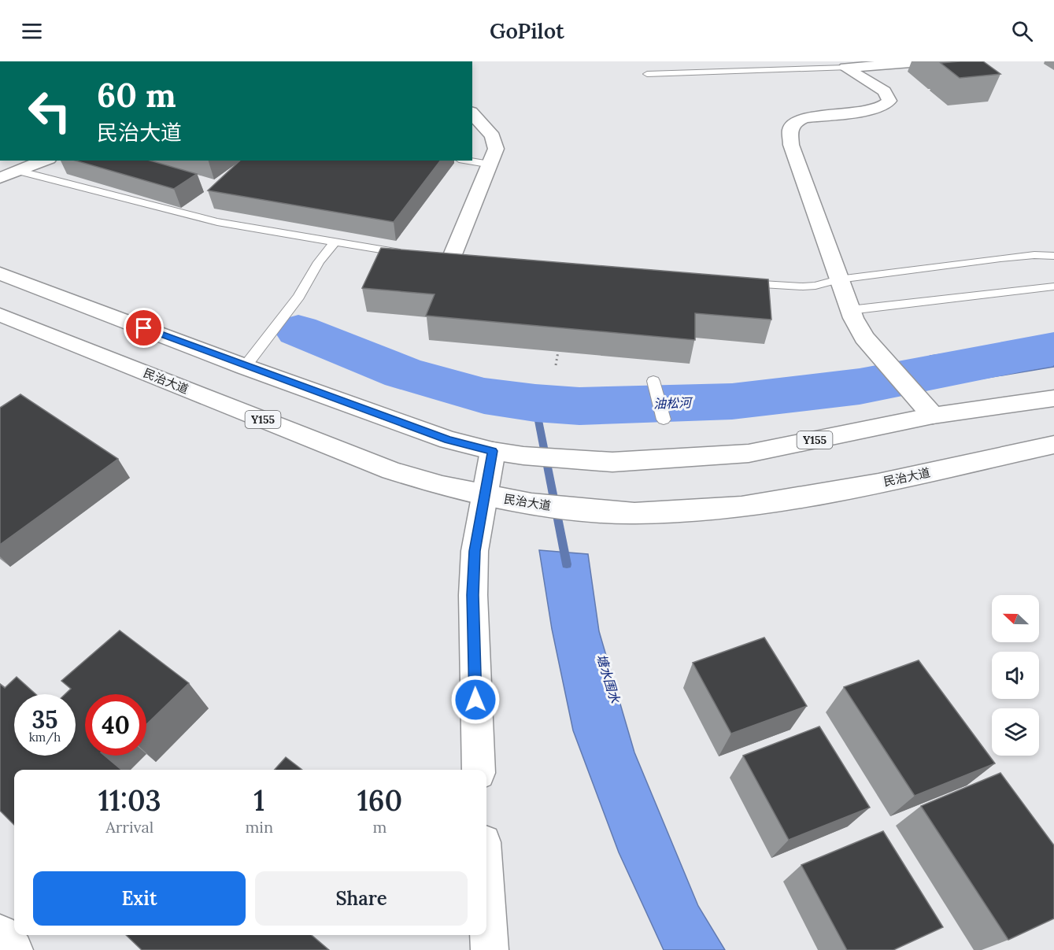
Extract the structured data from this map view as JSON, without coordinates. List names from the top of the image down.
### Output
{
  "streets": {
    "main road": ["民治大道", "Y155"]
  },
  "water": ["油松河", "塘水围水"],
  "north": "left",
  "page": {
    "header": "GoPilot",
    "turn": ["60 m", "民治大道"],
    "speed": "35 km/h",
    "limit": "40",
    "eta": [
      "11:03",
      "Arrival",
      "1",
      "min",
      "160",
      "m"
    ],
    "buttons": ["Exit", "Share"]
  }
}
